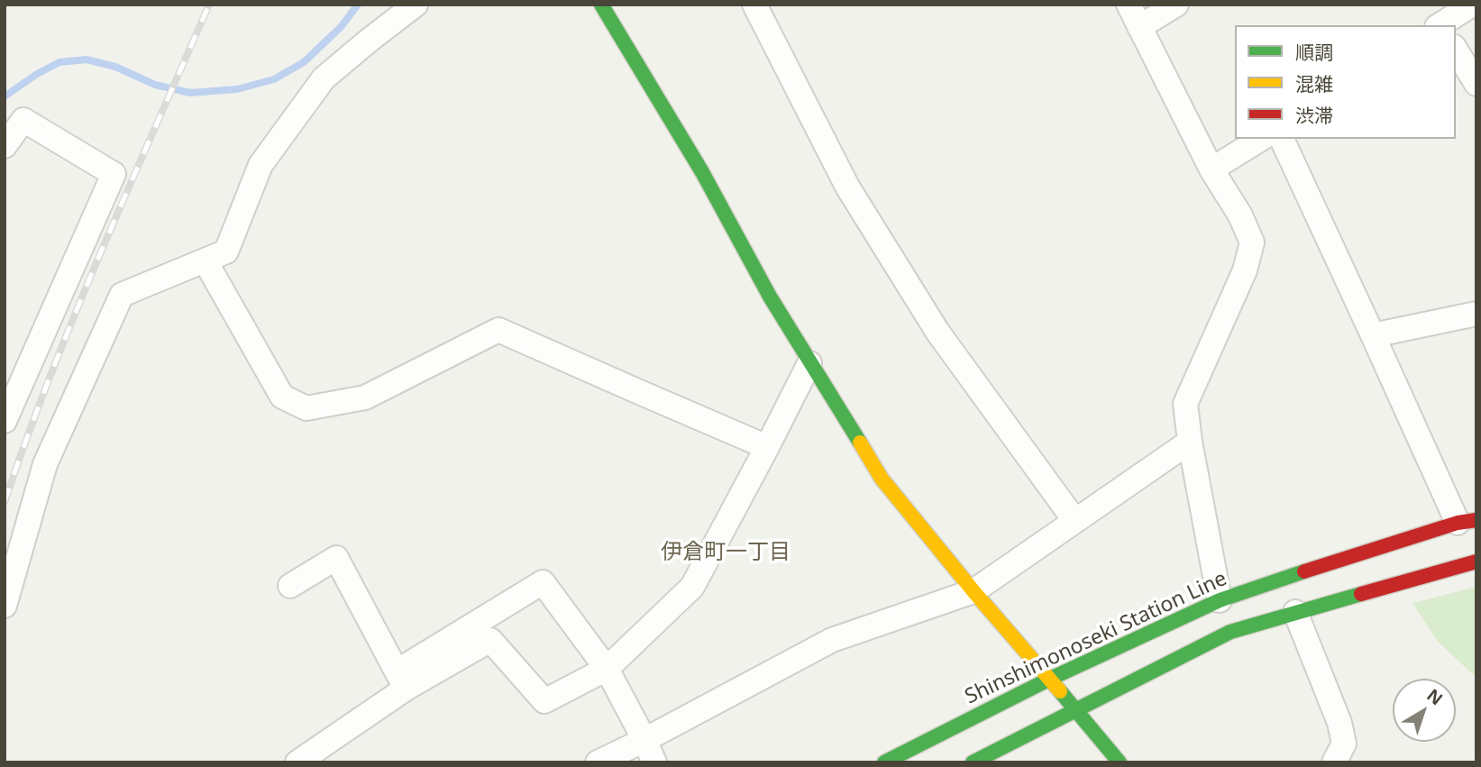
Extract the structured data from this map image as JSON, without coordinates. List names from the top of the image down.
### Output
{
  "streets": {
    "main road": ["Shinshimonoseki Station Line"]
  },
  "districts": ["伊倉町一丁目"],
  "legend": ["順調", "混雑", "渋滞"],
  "north": "top right"
}
